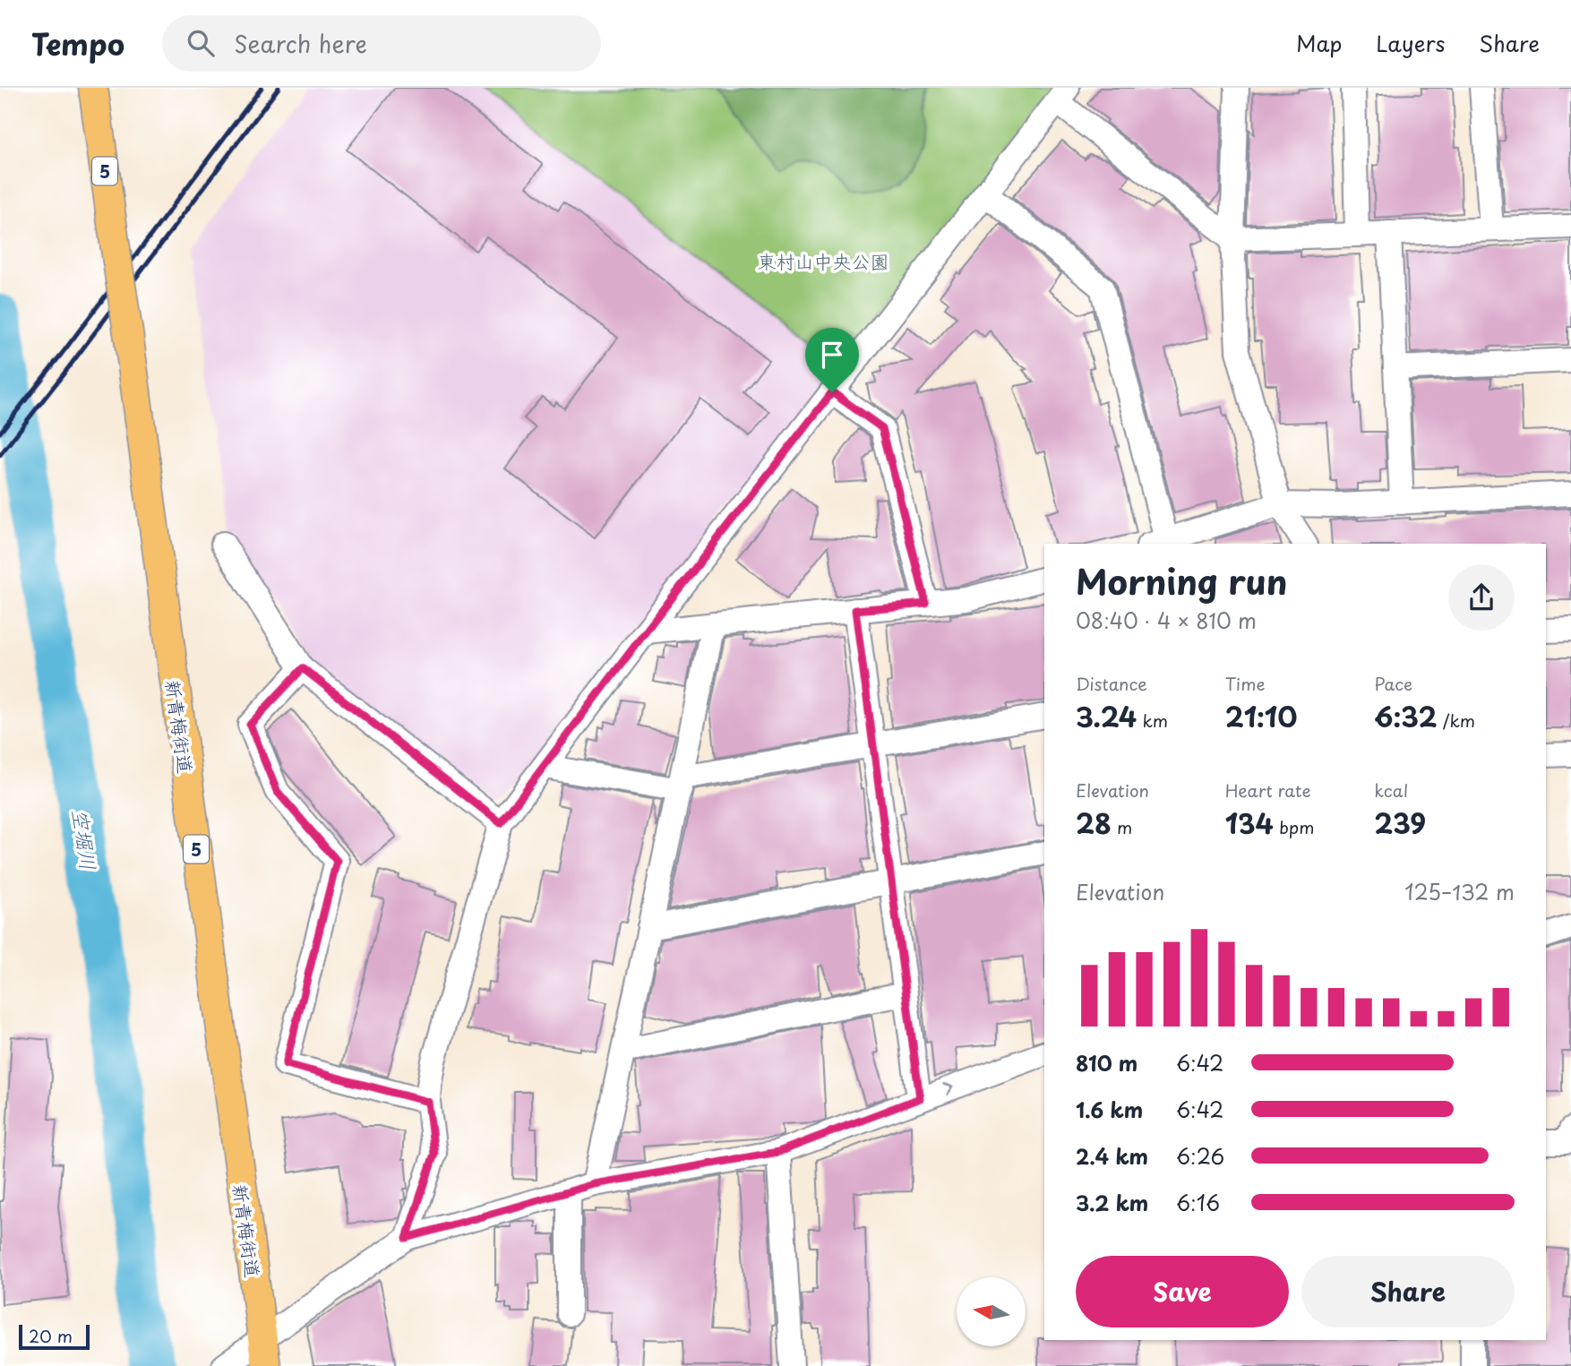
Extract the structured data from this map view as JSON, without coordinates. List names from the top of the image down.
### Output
{
  "streets": {
    "main road": ["5", "新青梅街道"]
  },
  "water": ["空堀川"],
  "parks": ["東村山中央公園"],
  "scale_bar": "20 m",
  "north": "left",
  "page": {
    "header": "Tempo",
    "search": "Search here",
    "nav": ["Map", "Layers", "Share"],
    "heading": ["Morning run", "08:40 · 4 × 810 m"],
    "stats": [
      ["Distance", "3.24 km"],
      ["Time", "21:10"],
      ["Pace", "6:32 /km"],
      ["Elevation", "28 m"],
      ["Heart rate", "134 bpm"],
      ["kcal", "239"]
    ],
    "chart": ["Elevation", "125–132 m"],
    "list": [
      {
        "name": "810 m",
        "note": "6:42"
      },
      {
        "name": "1.6 km",
        "note": "6:42"
      },
      {
        "name": "2.4 km",
        "note": "6:26"
      },
      {
        "name": "3.2 km",
        "note": "6:16"
      }
    ],
    "buttons": ["Save", "Share"],
    "scale": "20 m"
  }
}
